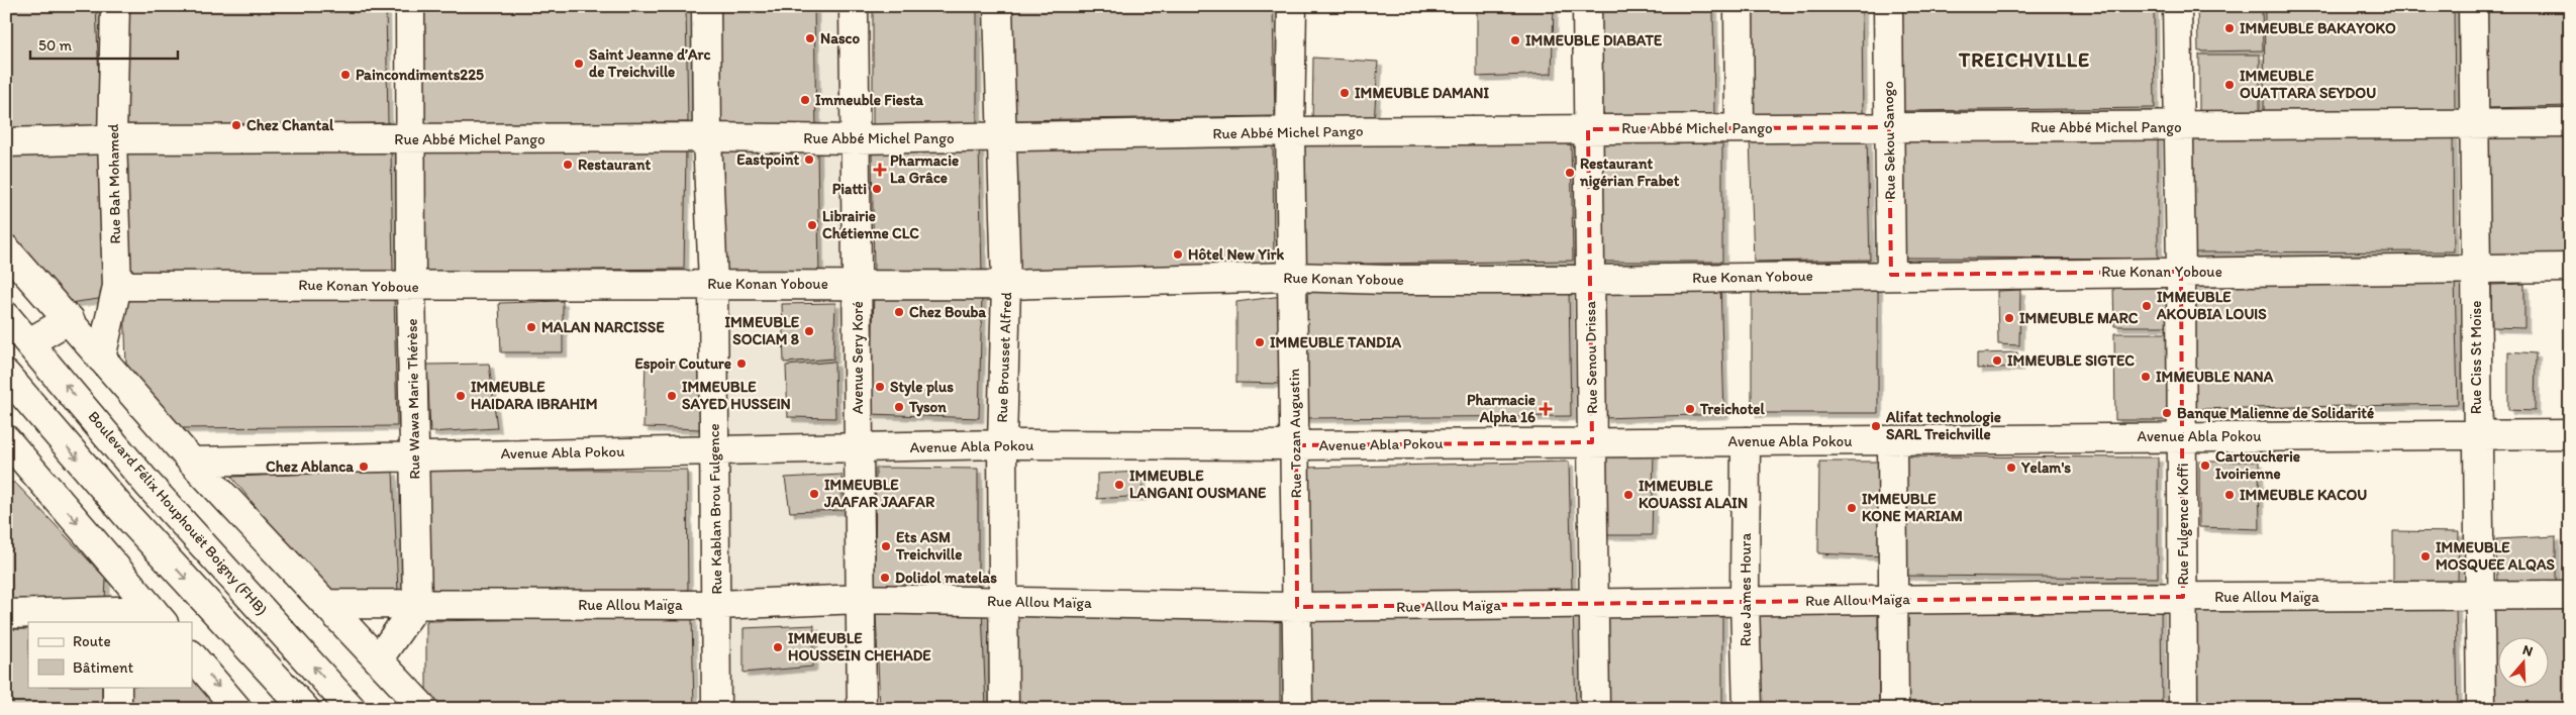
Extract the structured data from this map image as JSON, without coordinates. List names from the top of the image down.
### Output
{
  "streets": {
    "street": [
      "Rue Abbé Michel Pango",
      "Rue Sekou Sanogo",
      "Rue Bah Mohamed",
      "Rue Konan Yoboue",
      "Avenue Sery Koré",
      "Rue Brousset Alfred",
      "Rue Senou Drissa",
      "Rue Ciss St Moïse",
      "Rue Wawa Marie Thérèse",
      "Rue Tozan Augustin",
      "Avenue Abla Pokou",
      "Rue Kablan Brou Fulgence",
      "Boulevard Félix Houphouët Boigny (FHB)",
      "Rue Fulgence Koffi",
      "Rue James Houra",
      "Rue Allou Maïga"
    ]
  },
  "crossings": [
    ["Rue Abbé Michel Pango", "Rue Sekou Sanogo"],
    ["Rue Abbé Michel Pango", "Rue Bah Mohamed"],
    ["Rue Abbé Michel Pango", "Avenue Sery Koré"],
    ["Rue Abbé Michel Pango", "Rue Brousset Alfred"],
    ["Rue Abbé Michel Pango", "Rue Senou Drissa"],
    ["Rue Abbé Michel Pango", "Rue Ciss St Moïse"],
    ["Rue Abbé Michel Pango", "Rue Wawa Marie Thérèse"],
    ["Rue Abbé Michel Pango", "Rue Tozan Augustin"],
    ["Rue Abbé Michel Pango", "Rue Kablan Brou Fulgence"],
    ["Rue Abbé Michel Pango", "Rue Fulgence Koffi"],
    ["Rue Sekou Sanogo", "Rue Konan Yoboue"],
    ["Rue Bah Mohamed", "Rue Konan Yoboue"],
    ["Rue Konan Yoboue", "Avenue Sery Koré"],
    ["Rue Konan Yoboue", "Rue Brousset Alfred"],
    ["Rue Konan Yoboue", "Rue Senou Drissa"],
    ["Rue Konan Yoboue", "Rue Ciss St Moïse"],
    ["Rue Konan Yoboue", "Rue Wawa Marie Thérèse"],
    ["Rue Konan Yoboue", "Rue Tozan Augustin"],
    ["Rue Konan Yoboue", "Rue Kablan Brou Fulgence"],
    ["Rue Konan Yoboue", "Rue Fulgence Koffi"],
    ["Avenue Sery Koré", "Avenue Abla Pokou"],
    ["Avenue Sery Koré", "Rue Allou Maïga"],
    ["Rue Brousset Alfred", "Avenue Abla Pokou"],
    ["Rue Brousset Alfred", "Rue Allou Maïga"],
    ["Rue Senou Drissa", "Avenue Abla Pokou"],
    ["Rue Senou Drissa", "Rue Allou Maïga"],
    ["Rue Ciss St Moïse", "Avenue Abla Pokou"],
    ["Rue Ciss St Moïse", "Rue Allou Maïga"],
    ["Rue Wawa Marie Thérèse", "Avenue Abla Pokou"],
    ["Rue Wawa Marie Thérèse", "Rue Allou Maïga"],
    ["Rue Tozan Augustin", "Avenue Abla Pokou"],
    ["Rue Tozan Augustin", "Rue Allou Maïga"],
    ["Avenue Abla Pokou", "Rue Kablan Brou Fulgence"],
    ["Avenue Abla Pokou", "Rue Fulgence Koffi"],
    ["Avenue Abla Pokou", "Rue James Houra"],
    ["Rue Kablan Brou Fulgence", "Rue Allou Maïga"],
    ["Rue Fulgence Koffi", "Rue Allou Maïga"],
    ["Rue James Houra", "Rue Allou Maïga"]
  ],
  "districts": ["TREICHVILLE"],
  "places": {
    "other": [
      "IMMEUBLE BAKAYOKO",
      "Nasco",
      "IMMEUBLE DIABATE",
      "Saint Jeanne d’Arc de Treichville",
      "Paincondiments225",
      "IMMEUBLE OUATTARA SEYDOU",
      "IMMEUBLE DAMANI",
      "Immeuble Fiesta",
      "Chez Chantal",
      "Eastpoint",
      "Restaurant",
      "Restaurant nigérian Frabet",
      "Piatti",
      "Librairie Chétienne CLC",
      "Hôtel New Yirk",
      "IMMEUBLE AKOUBIA LOUIS",
      "Chez Bouba",
      "IMMEUBLE MARC",
      "MALAN NARCISSE",
      "IMMEUBLE SOCIAM 8",
      "IMMEUBLE TANDIA",
      "IMMEUBLE SIGTEC",
      "Espoir Couture",
      "IMMEUBLE NANA",
      "Style plus",
      "IMMEUBLE HAIDARA IBRAHIM",
      "IMMEUBLE SAYED HUSSEIN",
      "Tyson",
      "Treichotel",
      "Banque Malienne de Solidarité",
      "Alifat technologie SARL Treichville",
      "Cartoucherie Ivoirienne",
      "Chez Ablanca",
      "Yelam's",
      "IMMEUBLE LANGANI OUSMANE",
      "IMMEUBLE JAAFAR JAAFAR",
      "IMMEUBLE KOUASSI ALAIN",
      "IMMEUBLE KACOU",
      "IMMEUBLE KONE MARIAM",
      "Ets ASM Treichville",
      "IMMEUBLE MOSQUEE ALQAS",
      "Dolidol matelas",
      "IMMEUBLE HOUSSEIN CHEHADE"
    ],
    "health": ["Pharmacie La Grâce", "Pharmacie Alpha 16"]
  },
  "legend": ["Route", "Bâtiment"],
  "scale_bar": "50 m",
  "north": "top"
}
